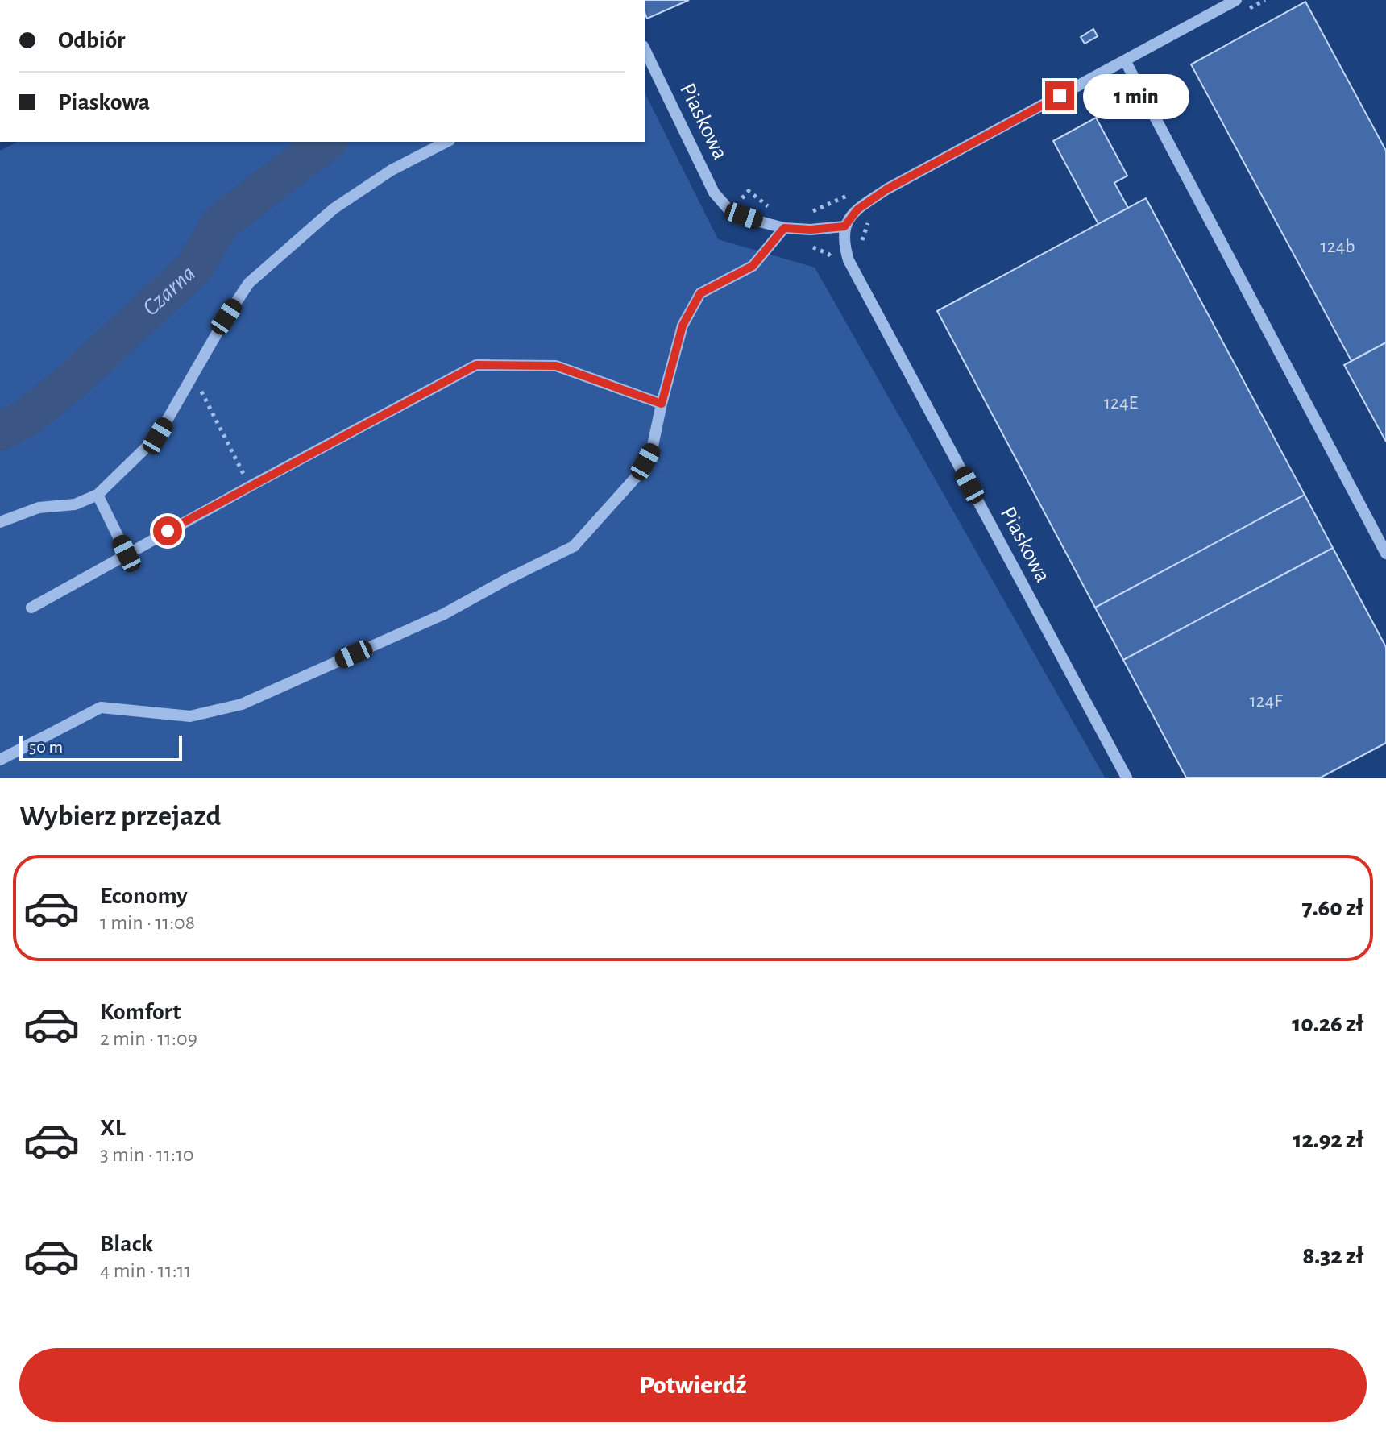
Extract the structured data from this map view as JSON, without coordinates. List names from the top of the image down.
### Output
{
  "streets": {
    "lane": ["Piaskowa"]
  },
  "water": ["Czarna"],
  "house_numbers": ["124b", "124E", "124F"],
  "scale_bar": "50 m",
  "page": {
    "banner": ["Odbiór", "Piaskowa"],
    "bubble": "1 min",
    "scale": "50 m",
    "heading": "Wybierz przejazd",
    "list": [
      {
        "name": "Economy",
        "note": "1 min · 11:08",
        "value": "7.60 zł"
      },
      {
        "name": "Komfort",
        "note": "2 min · 11:09",
        "value": "10.26 zł"
      },
      {
        "name": "XL",
        "note": "3 min · 11:10",
        "value": "12.92 zł"
      },
      {
        "name": "Black",
        "note": "4 min · 11:11",
        "value": "8.32 zł"
      }
    ],
    "buttons": "Potwierdź"
  }
}
